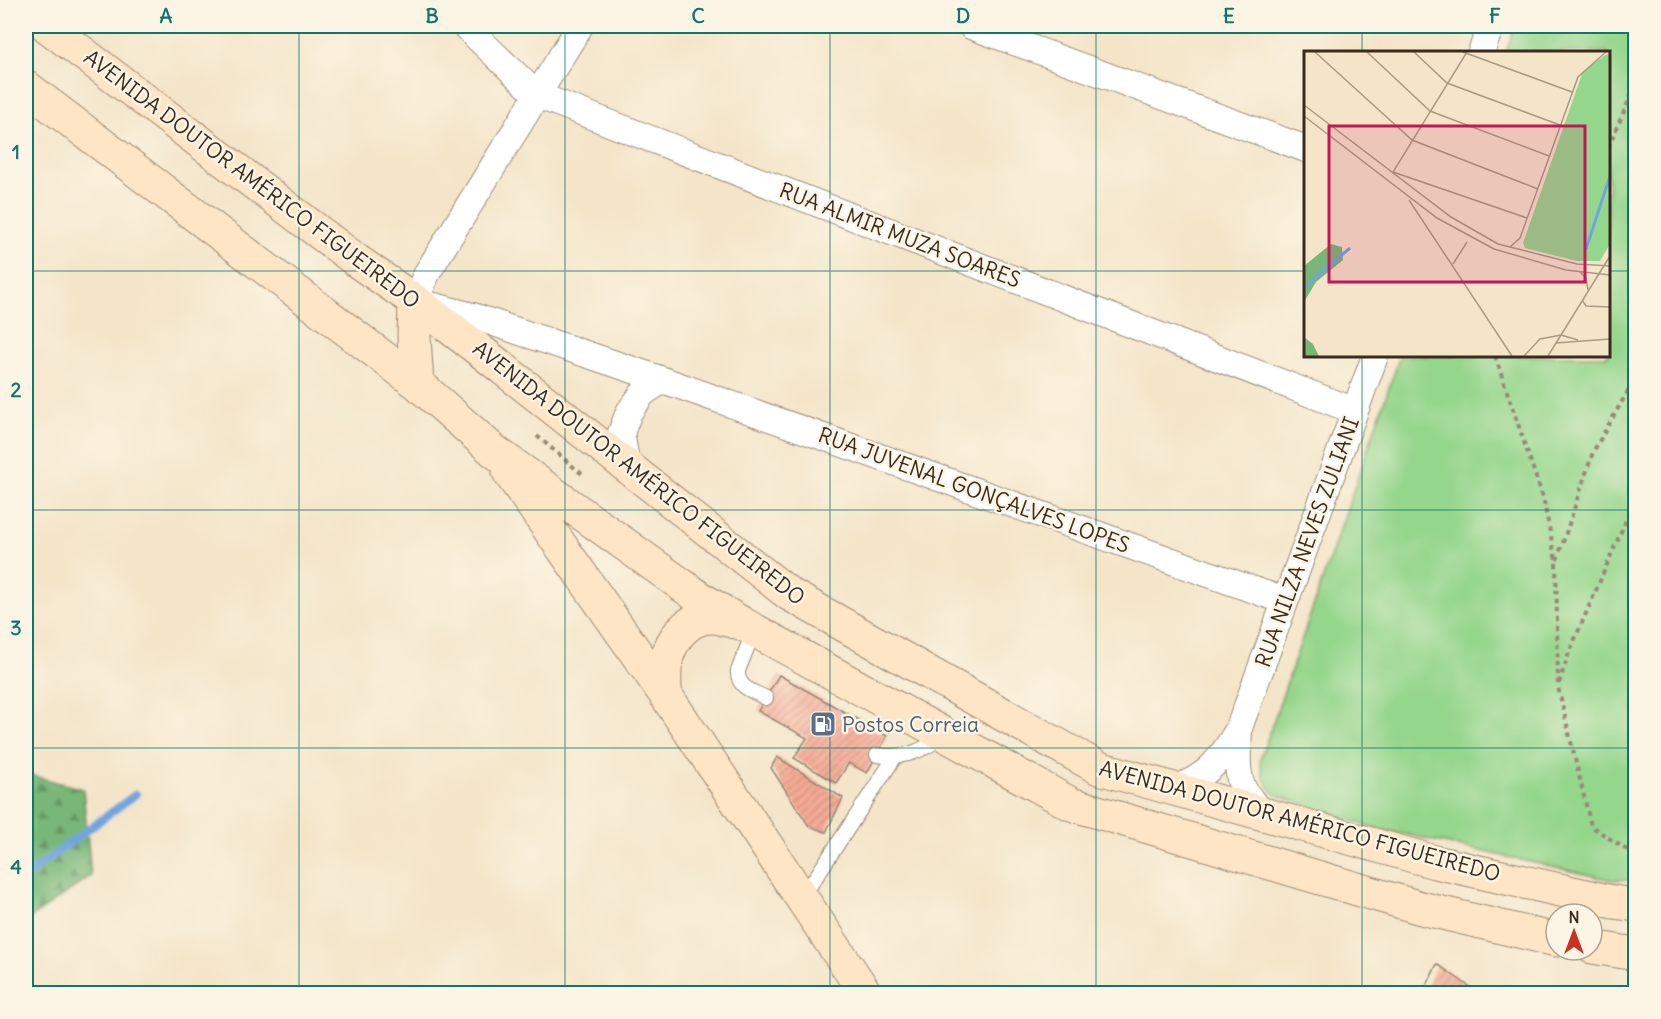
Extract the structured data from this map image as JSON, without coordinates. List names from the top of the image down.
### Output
{
  "streets": {
    "main road": ["AVENIDA DOUTOR AMÉRICO FIGUEIREDO"],
    "street": ["RUA ALMIR MUZA SOARES", "RUA JUVENAL GONÇALVES LOPES", "RUA NILZA NEVES ZULIANI"]
  },
  "crossings": [
    ["AVENIDA DOUTOR AMÉRICO FIGUEIREDO", "RUA JUVENAL GONÇALVES LOPES"],
    ["AVENIDA DOUTOR AMÉRICO FIGUEIREDO", "RUA NILZA NEVES ZULIANI"],
    ["RUA ALMIR MUZA SOARES", "RUA NILZA NEVES ZULIANI"],
    ["RUA JUVENAL GONÇALVES LOPES", "RUA NILZA NEVES ZULIANI"]
  ],
  "places": {
    "fuel station": ["Postos Correia"]
  },
  "north": "top",
  "grid": {
    "columns": [
      "A",
      "B",
      "C",
      "D",
      "E",
      "F"
    ],
    "rows": [
      "1",
      "2",
      "3",
      "4"
    ]
  }
}
